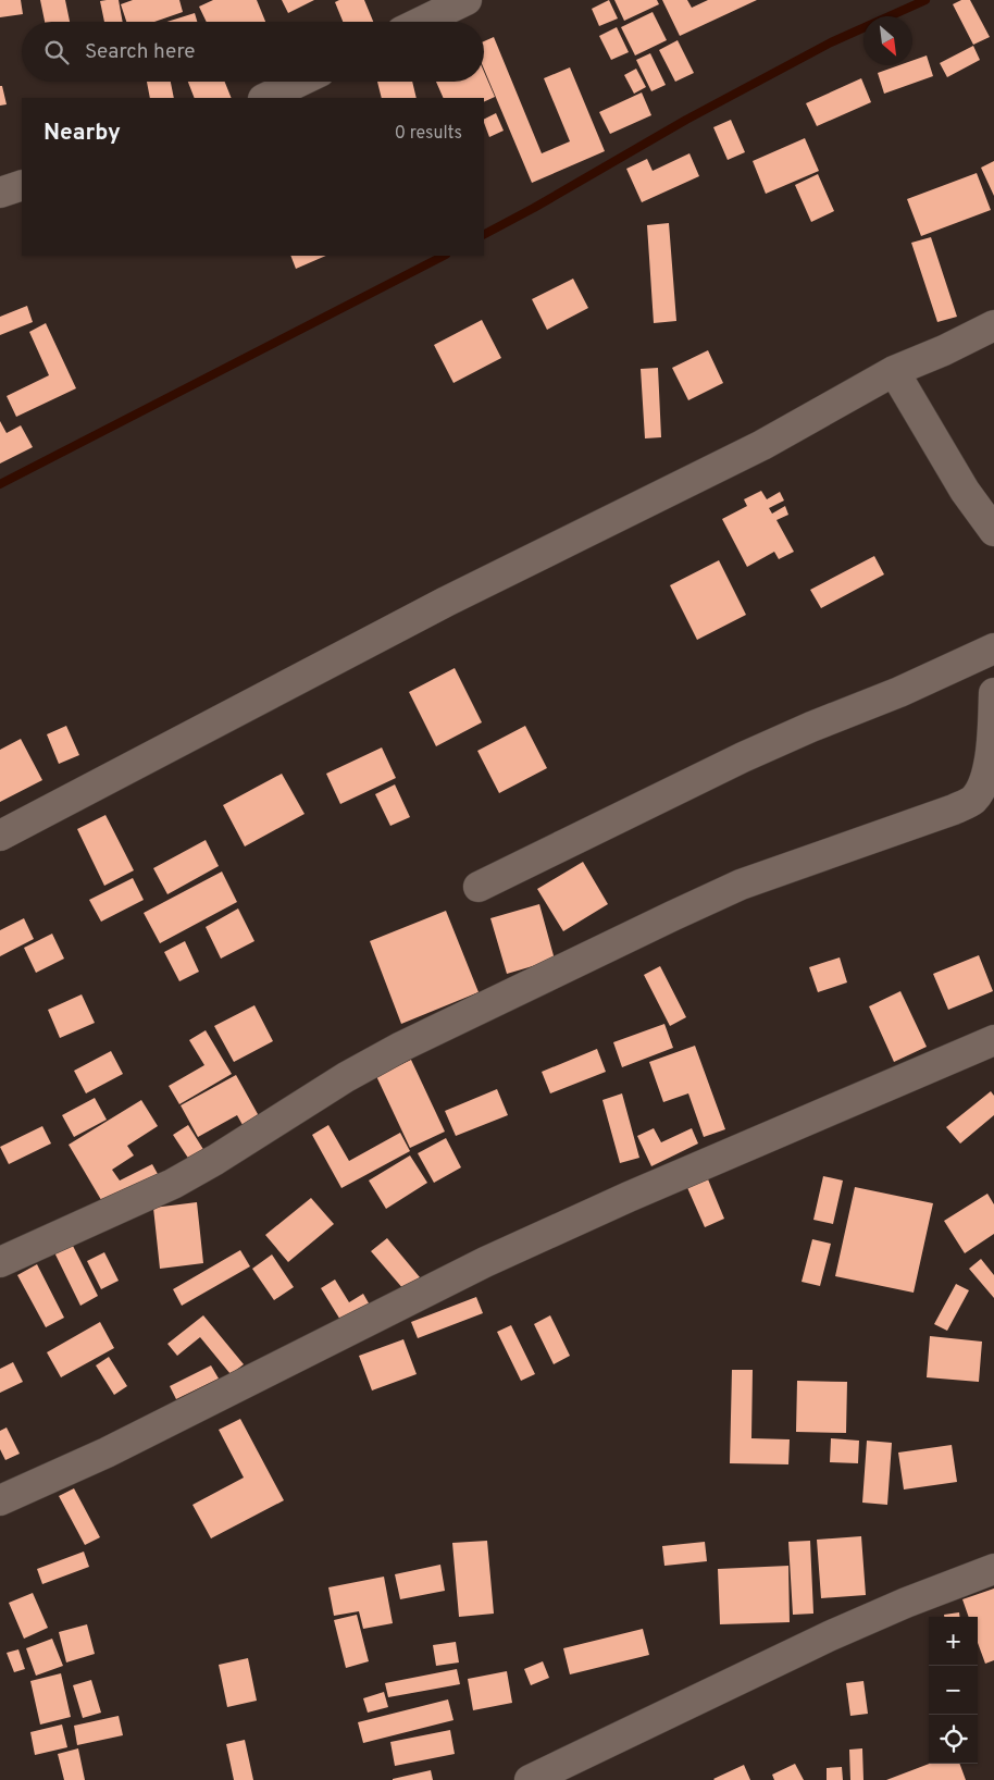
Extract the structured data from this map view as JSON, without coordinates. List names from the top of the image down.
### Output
{
  "north": "bottom right",
  "page": {
    "search": "Search here",
    "heading": ["Nearby", "0 results"],
    "map_buttons": ["+", "−"]
  }
}
